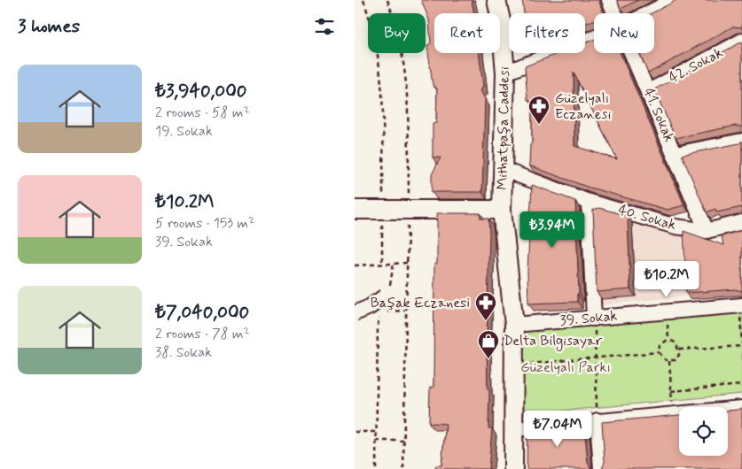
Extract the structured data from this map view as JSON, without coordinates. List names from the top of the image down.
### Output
{
  "streets": {
    "main road": ["Mithatpaşa Caddesi"],
    "street": [
      "42. Sokak",
      "41. Sokak",
      "40. Sokak",
      "39. Sokak"
    ]
  },
  "crossings": [
    ["42. Sokak", "41. Sokak"],
    ["41. Sokak", "40. Sokak"],
    ["Mithatpaşa Caddesi", "40. Sokak"],
    ["Mithatpaşa Caddesi", "39. Sokak"]
  ],
  "parks": ["Güzelyalı Parkı"],
  "places": {
    "pharmacy": ["Güzelyalı Eczanesi", "Başak Eczanesi"],
    "shop": ["Delta Bilgisayar"]
  },
  "page": {
    "heading": "3 homes",
    "chip": [
      "Buy",
      "Rent",
      "Filters",
      "New"
    ],
    "list": [
      {
        "name": "₺3,940,000",
        "note": "2 rooms · 58 m² · 19. Sokak"
      },
      {
        "name": "₺10.2M",
        "note": "5 rooms · 153 m² · 39. Sokak"
      },
      {
        "name": "₺7,040,000",
        "note": "2 rooms · 78 m² · 38. Sokak"
      }
    ],
    "price": ["₺3.94M", "₺10.2M", "₺7.04M"]
  }
}
